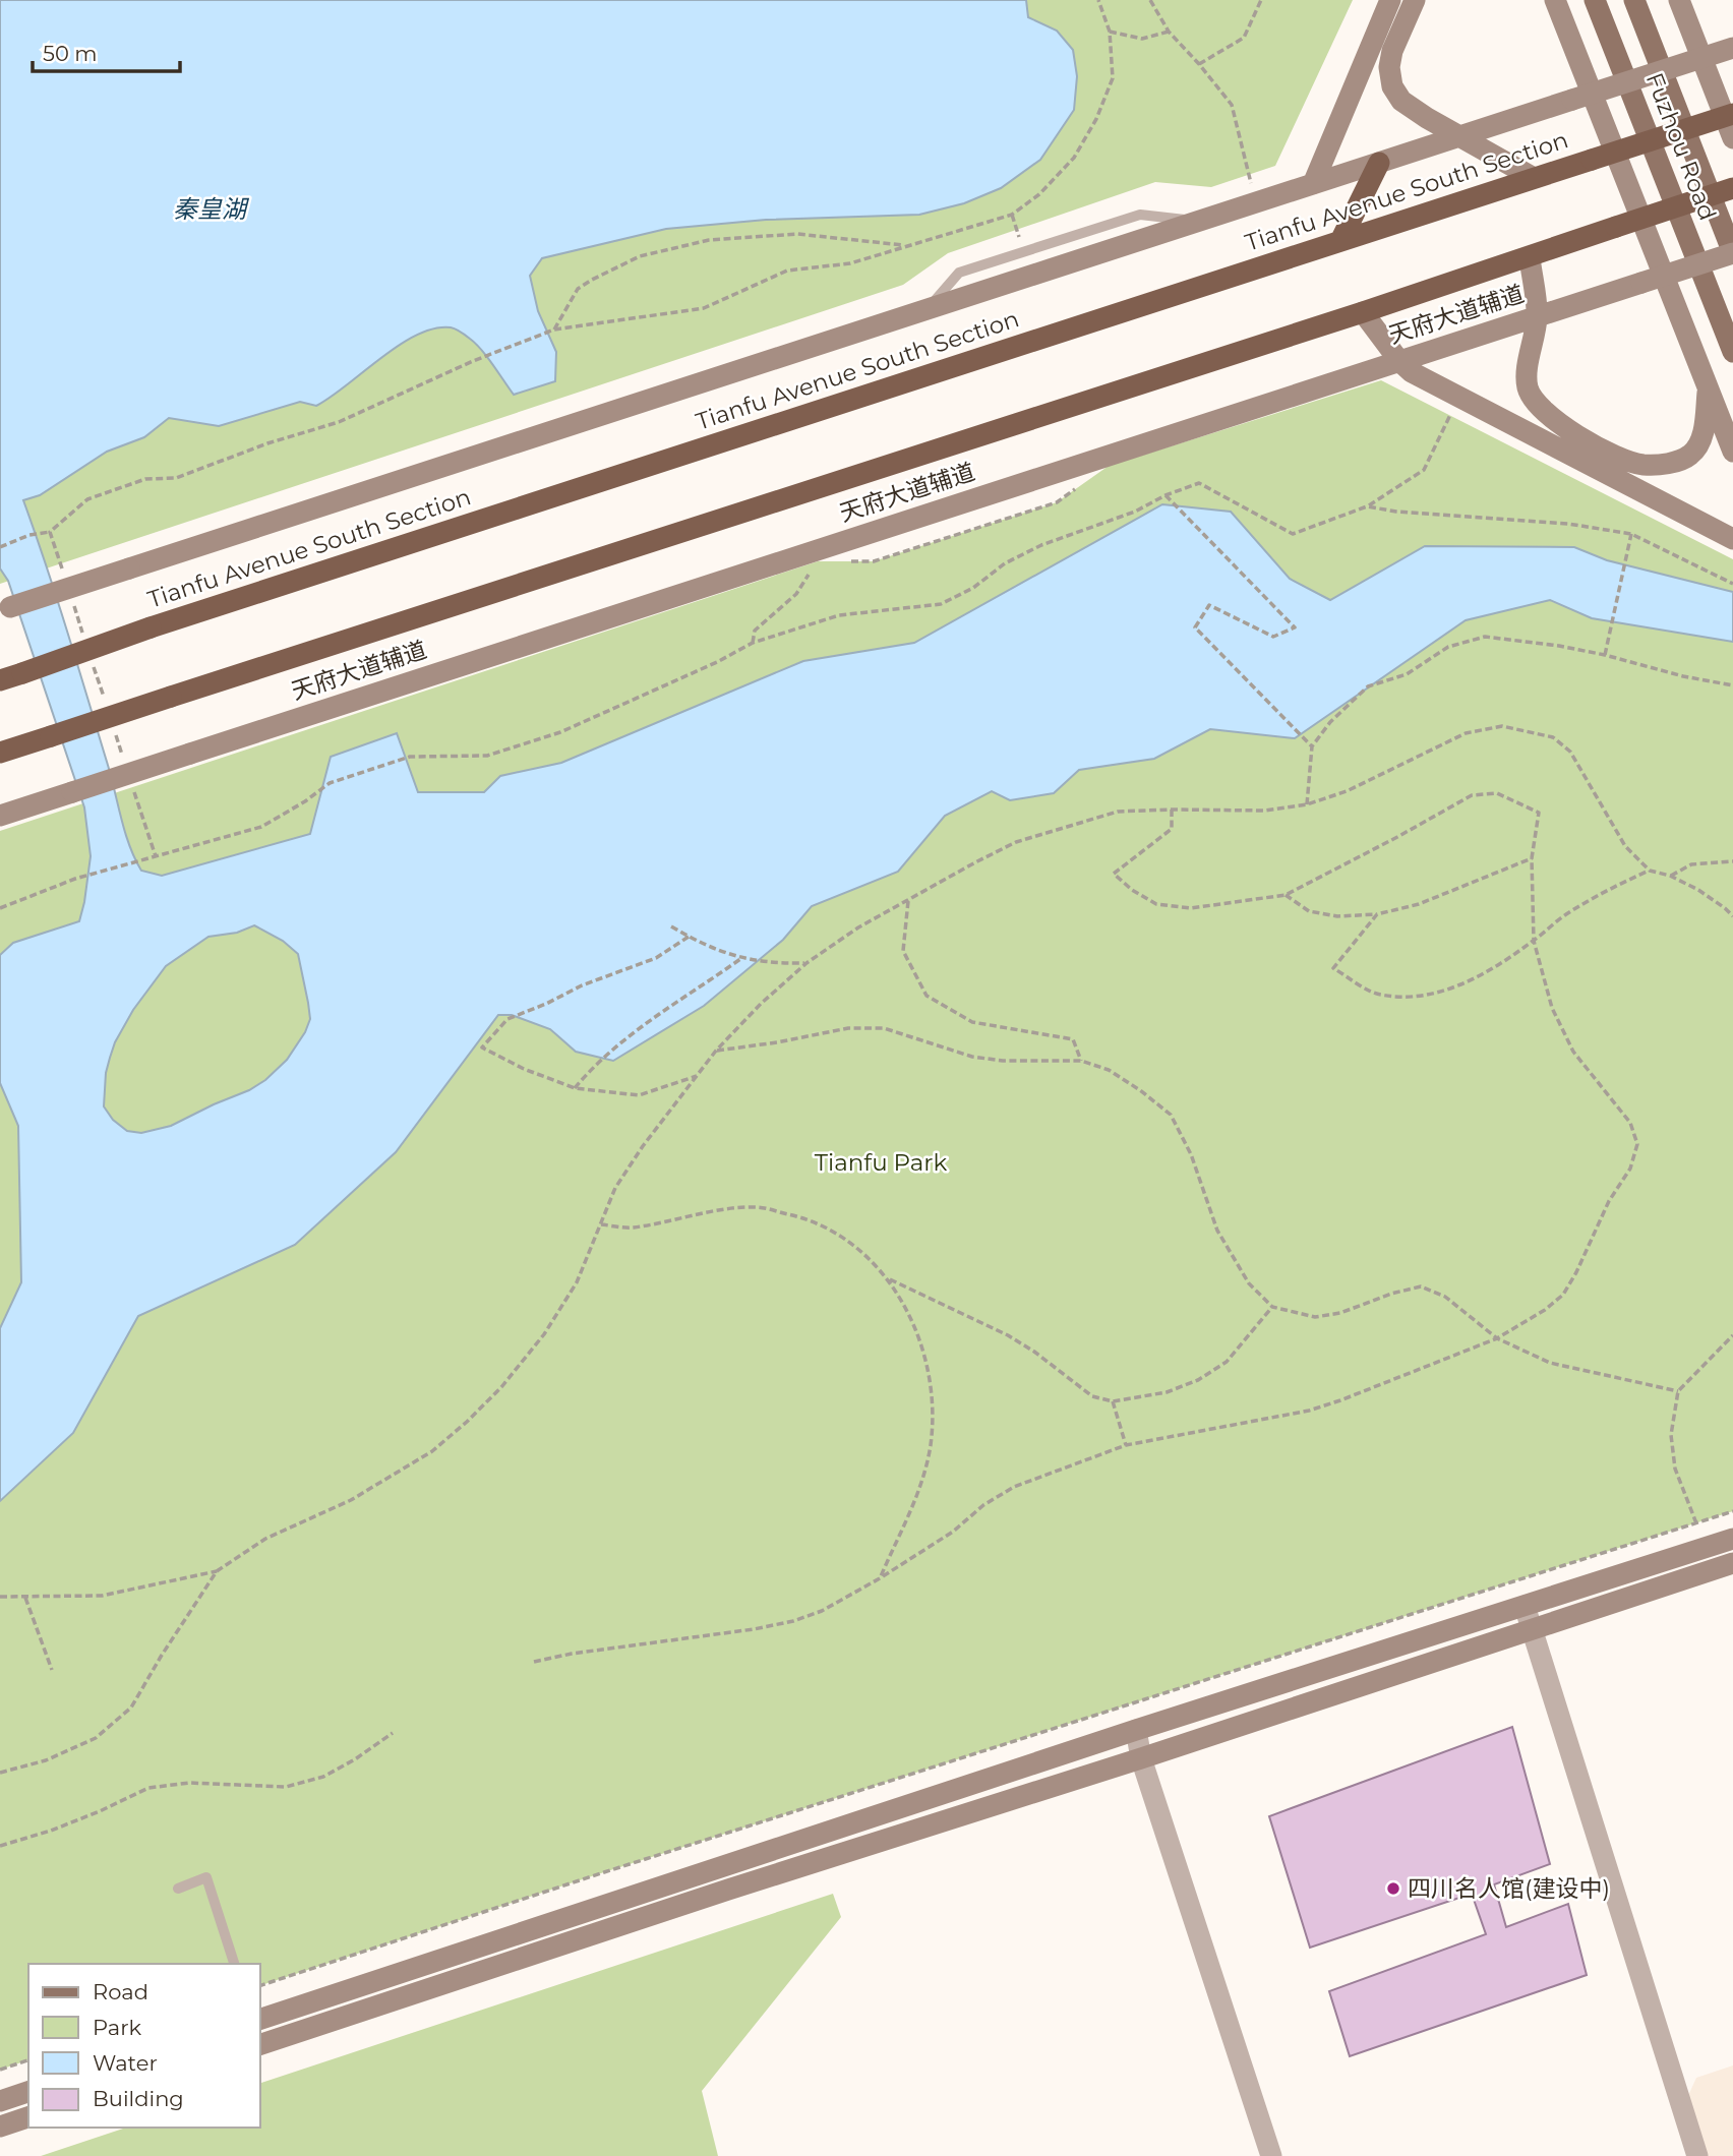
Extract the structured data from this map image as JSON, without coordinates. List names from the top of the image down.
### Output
{
  "streets": {
    "highway": ["Tianfu Avenue South Section"],
    "main road": ["Fuzhou Road"],
    "street": ["天府大道辅道"]
  },
  "crossings": [
    ["Fuzhou Road", "天府大道辅道"]
  ],
  "water": ["秦皇湖"],
  "parks": ["Tianfu Park"],
  "places": ["四川名人馆(建设中)"],
  "legend": [
    "Road",
    "Park",
    "Water",
    "Building"
  ],
  "scale_bar": "50 m"
}
